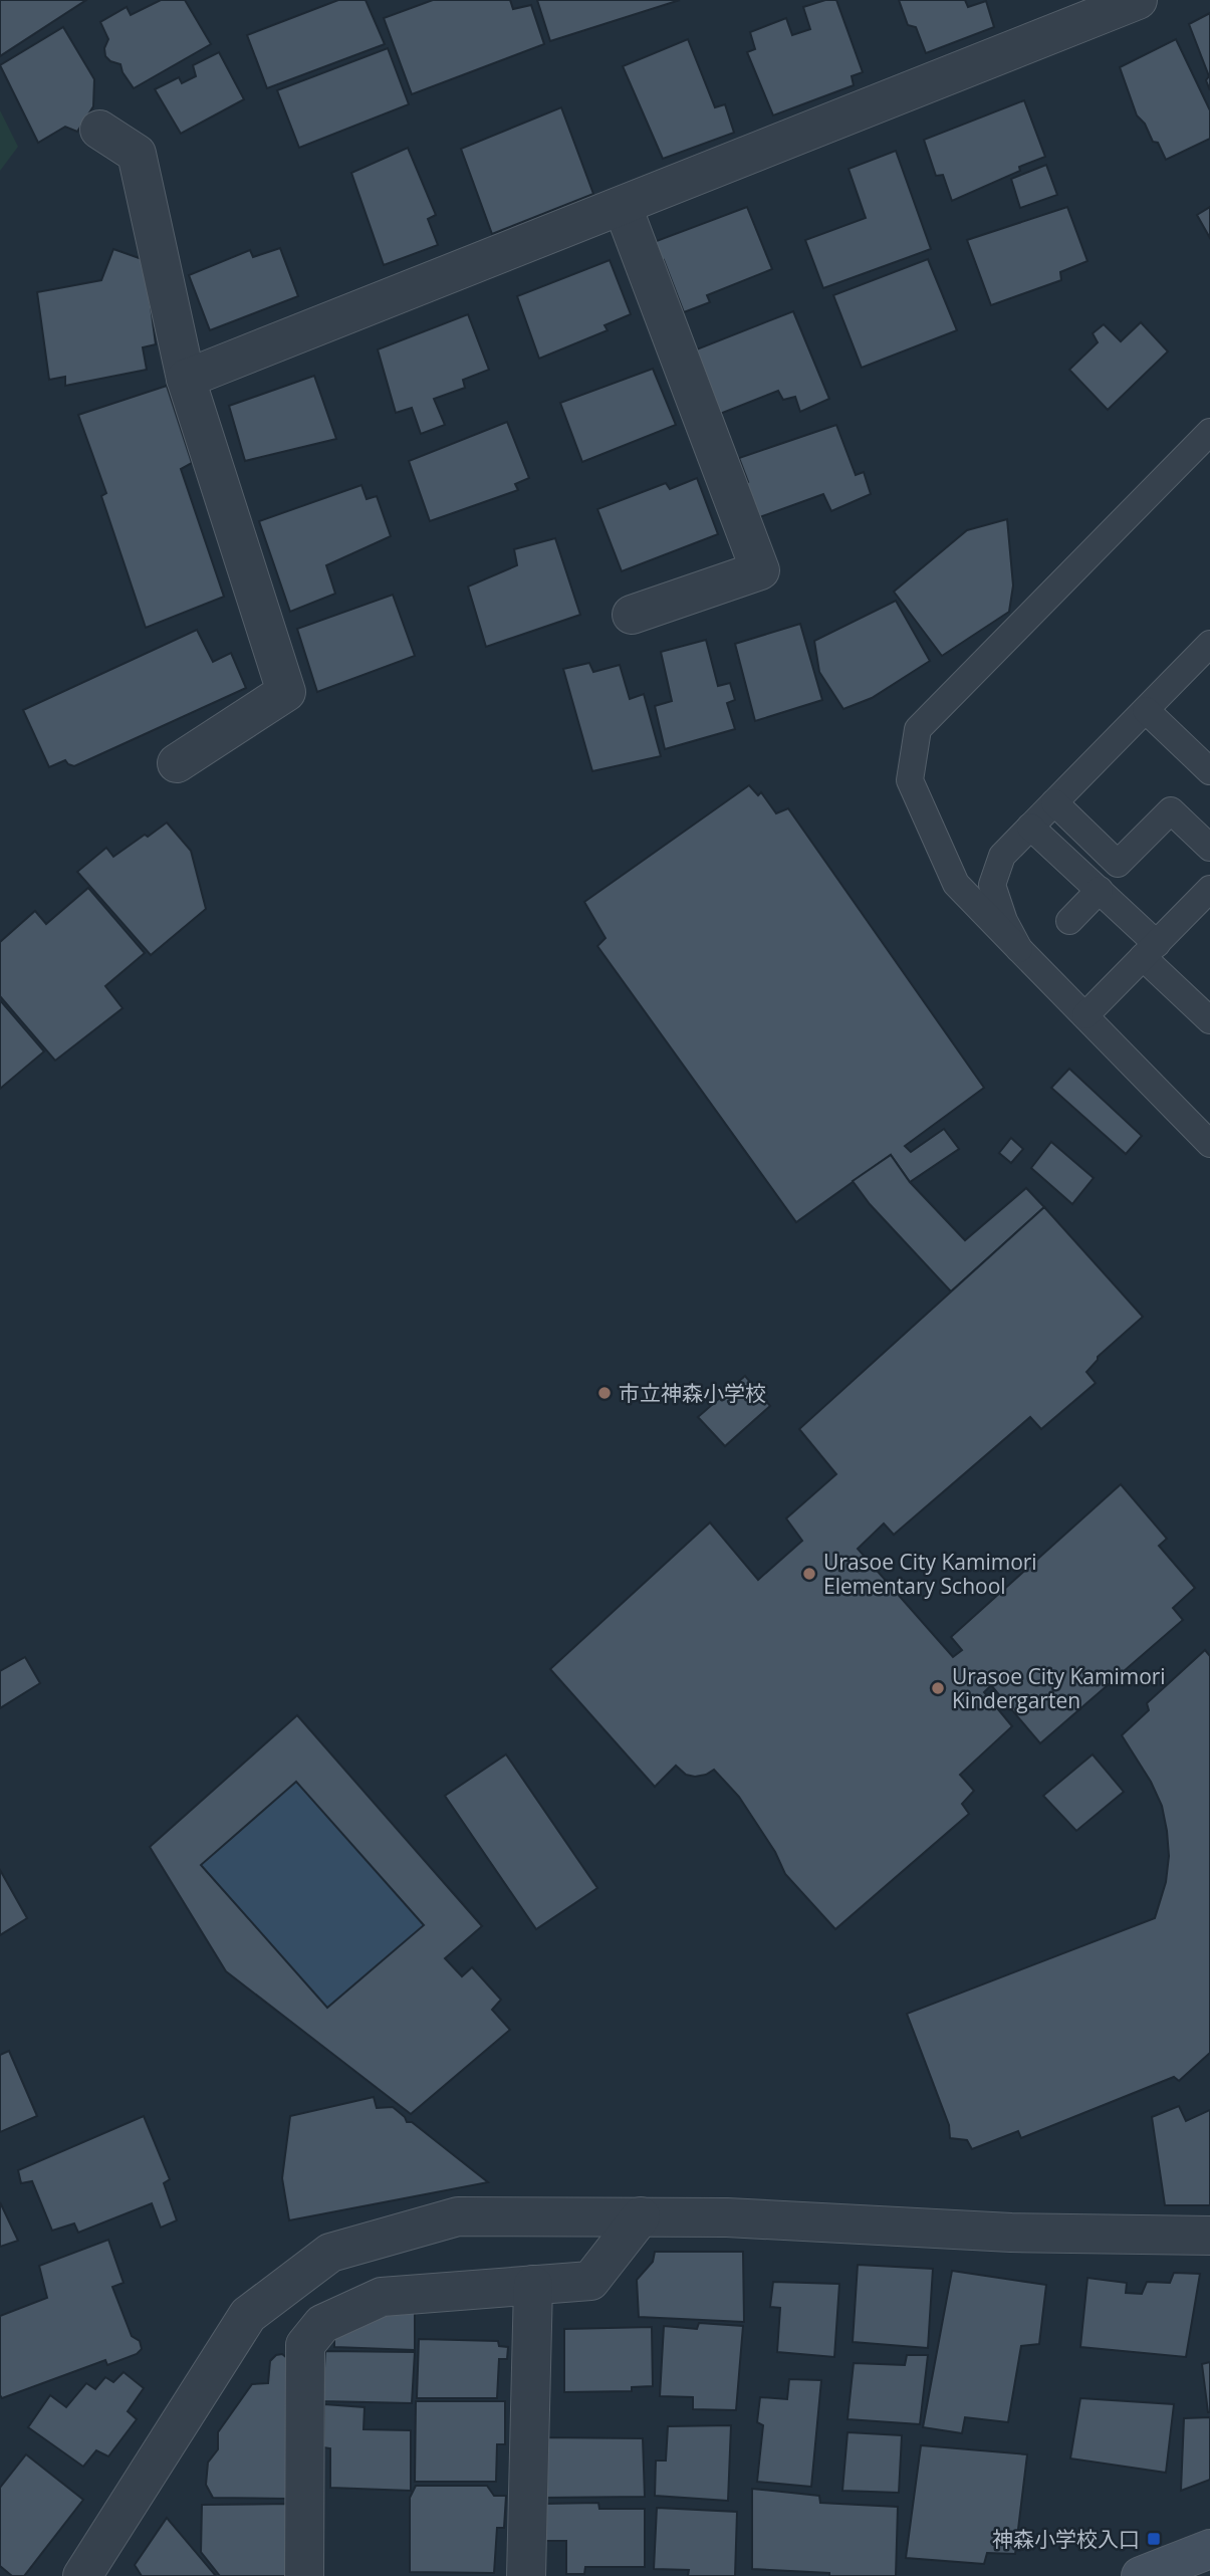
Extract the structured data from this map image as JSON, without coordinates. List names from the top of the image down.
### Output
{
  "places": {
    "other": ["市立神森小学校", "Urasoe City Kamimori Elementary School", "Urasoe City Kamimori Kindergarten"],
    "transit": ["神森小学校入口"]
  }
}
